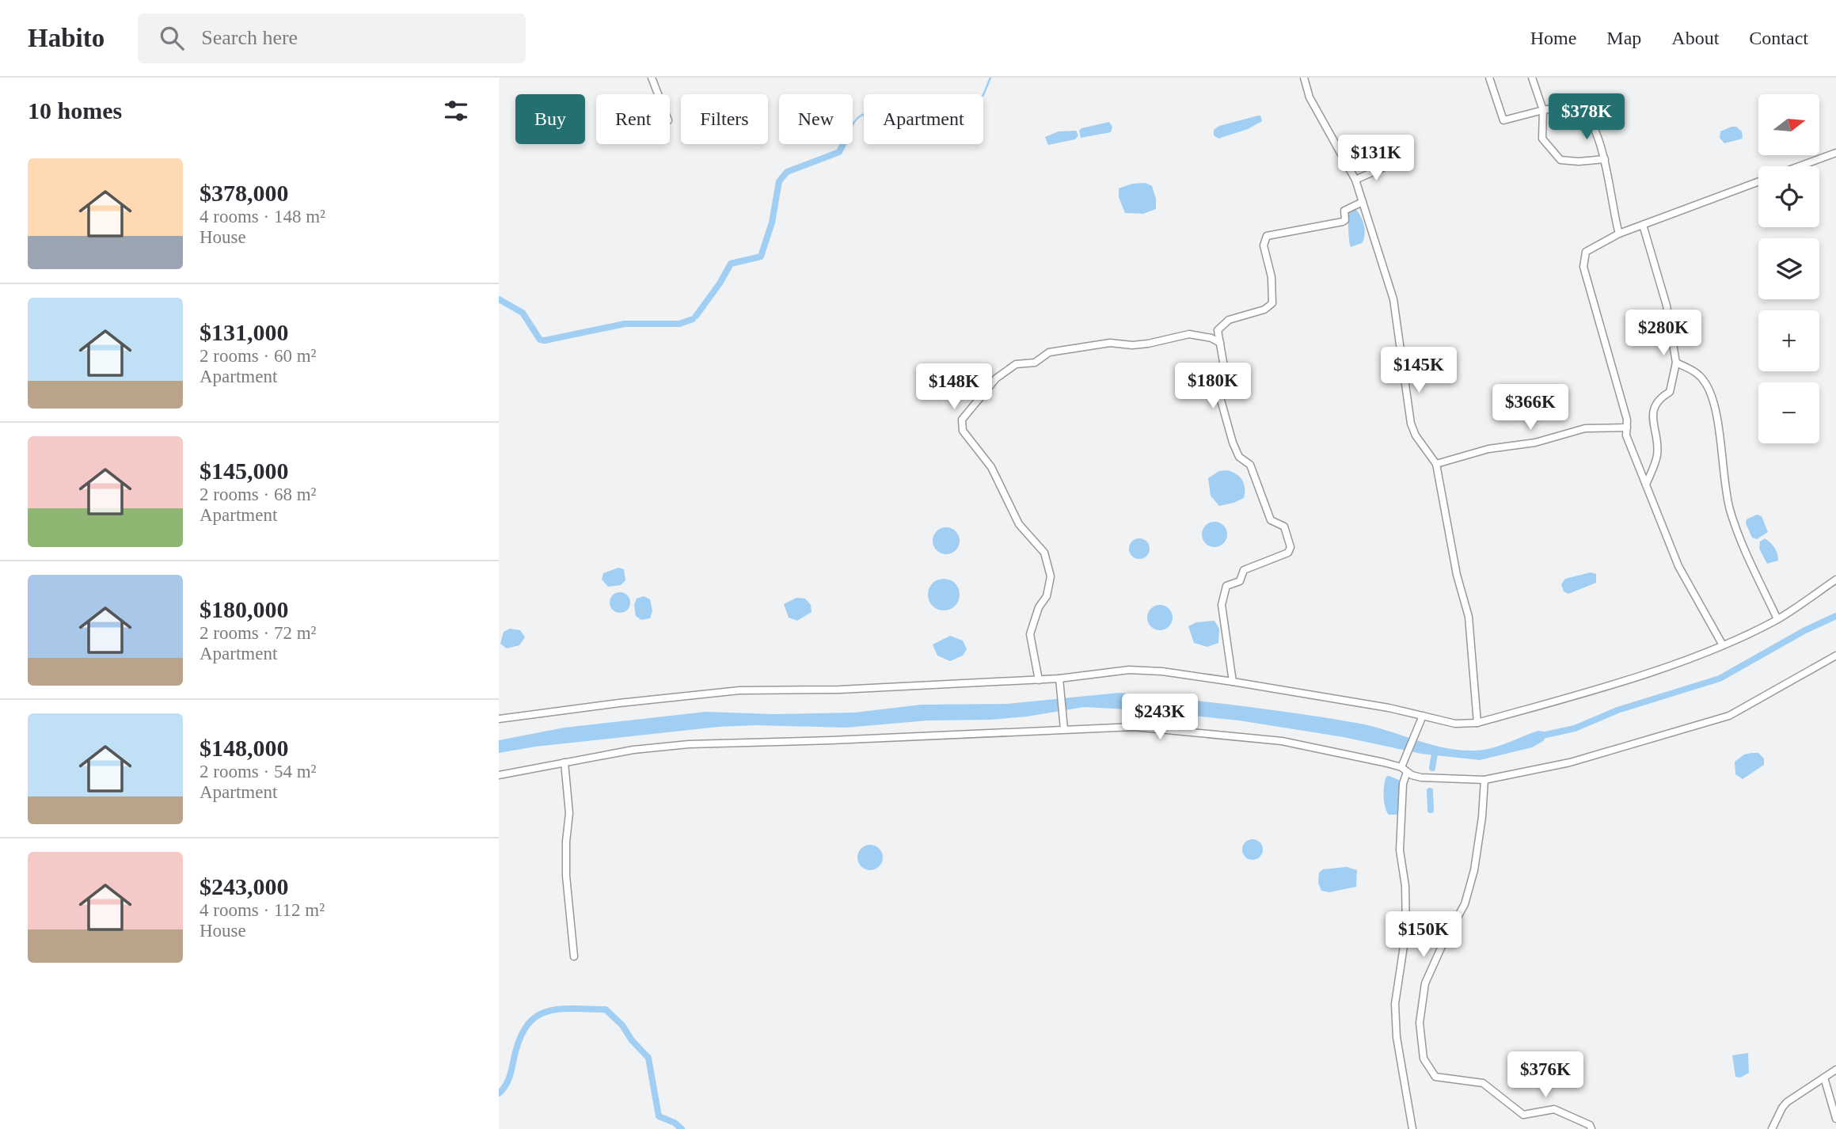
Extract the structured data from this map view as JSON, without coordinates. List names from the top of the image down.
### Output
{
  "north": "right",
  "page": {
    "header": "Habito",
    "search": "Search here",
    "nav": [
      "Home",
      "Map",
      "About",
      "Contact"
    ],
    "heading": "10 homes",
    "price": [
      "$378K",
      "$131K",
      "$280K",
      "$145K",
      "$180K",
      "$148K",
      "$366K",
      "$243K",
      "$150K",
      "$376K"
    ],
    "map_buttons": ["+", "−"],
    "chip": [
      "Buy",
      "Rent",
      "Filters",
      "New",
      "Apartment"
    ],
    "list": [
      {
        "name": "$378,000",
        "note": "4 rooms · 148 m² · House"
      },
      {
        "name": "$131,000",
        "note": "2 rooms · 60 m² · Apartment"
      },
      {
        "name": "$145,000",
        "note": "2 rooms · 68 m² · Apartment"
      },
      {
        "name": "$180,000",
        "note": "2 rooms · 72 m² · Apartment"
      },
      {
        "name": "$148,000",
        "note": "2 rooms · 54 m² · Apartment"
      },
      {
        "name": "$243,000",
        "note": "4 rooms · 112 m² · House"
      }
    ]
  }
}
